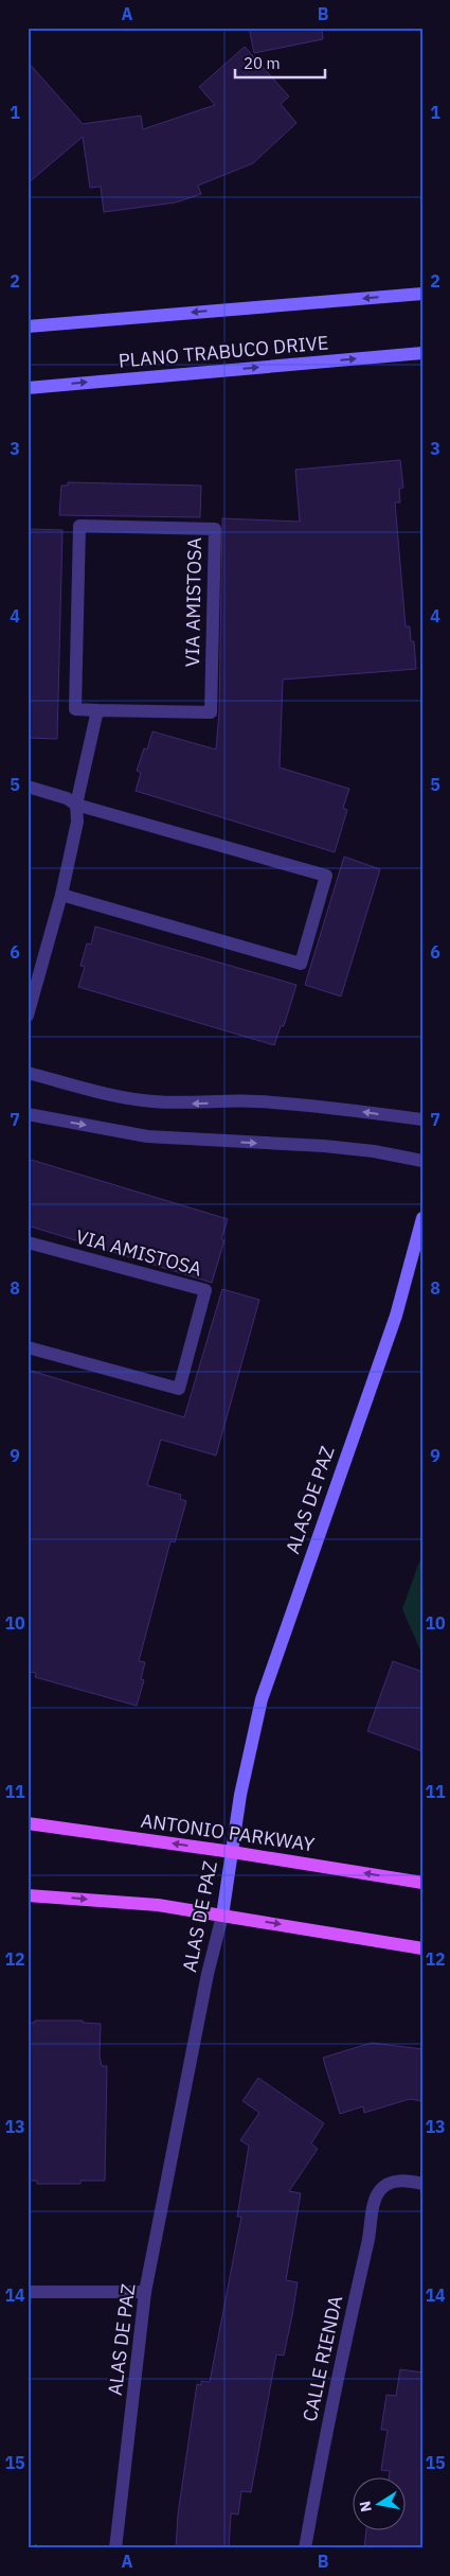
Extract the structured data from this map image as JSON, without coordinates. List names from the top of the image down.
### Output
{
  "streets": {
    "main road": ["PLANO TRABUCO DRIVE", "ALAS DE PAZ", "ANTONIO PARKWAY"],
    "street": ["VIA AMISTOSA", "CALLE RIENDA"]
  },
  "crossings": [
    ["ALAS DE PAZ", "ANTONIO PARKWAY"]
  ],
  "scale_bar": "20 m",
  "north": "left",
  "grid": {
    "columns": ["A", "B"],
    "rows": [
      "1",
      "2",
      "3",
      "4",
      "5",
      "6",
      "7",
      "8",
      "9",
      "10",
      "11",
      "12",
      "13",
      "14",
      "15"
    ]
  }
}
